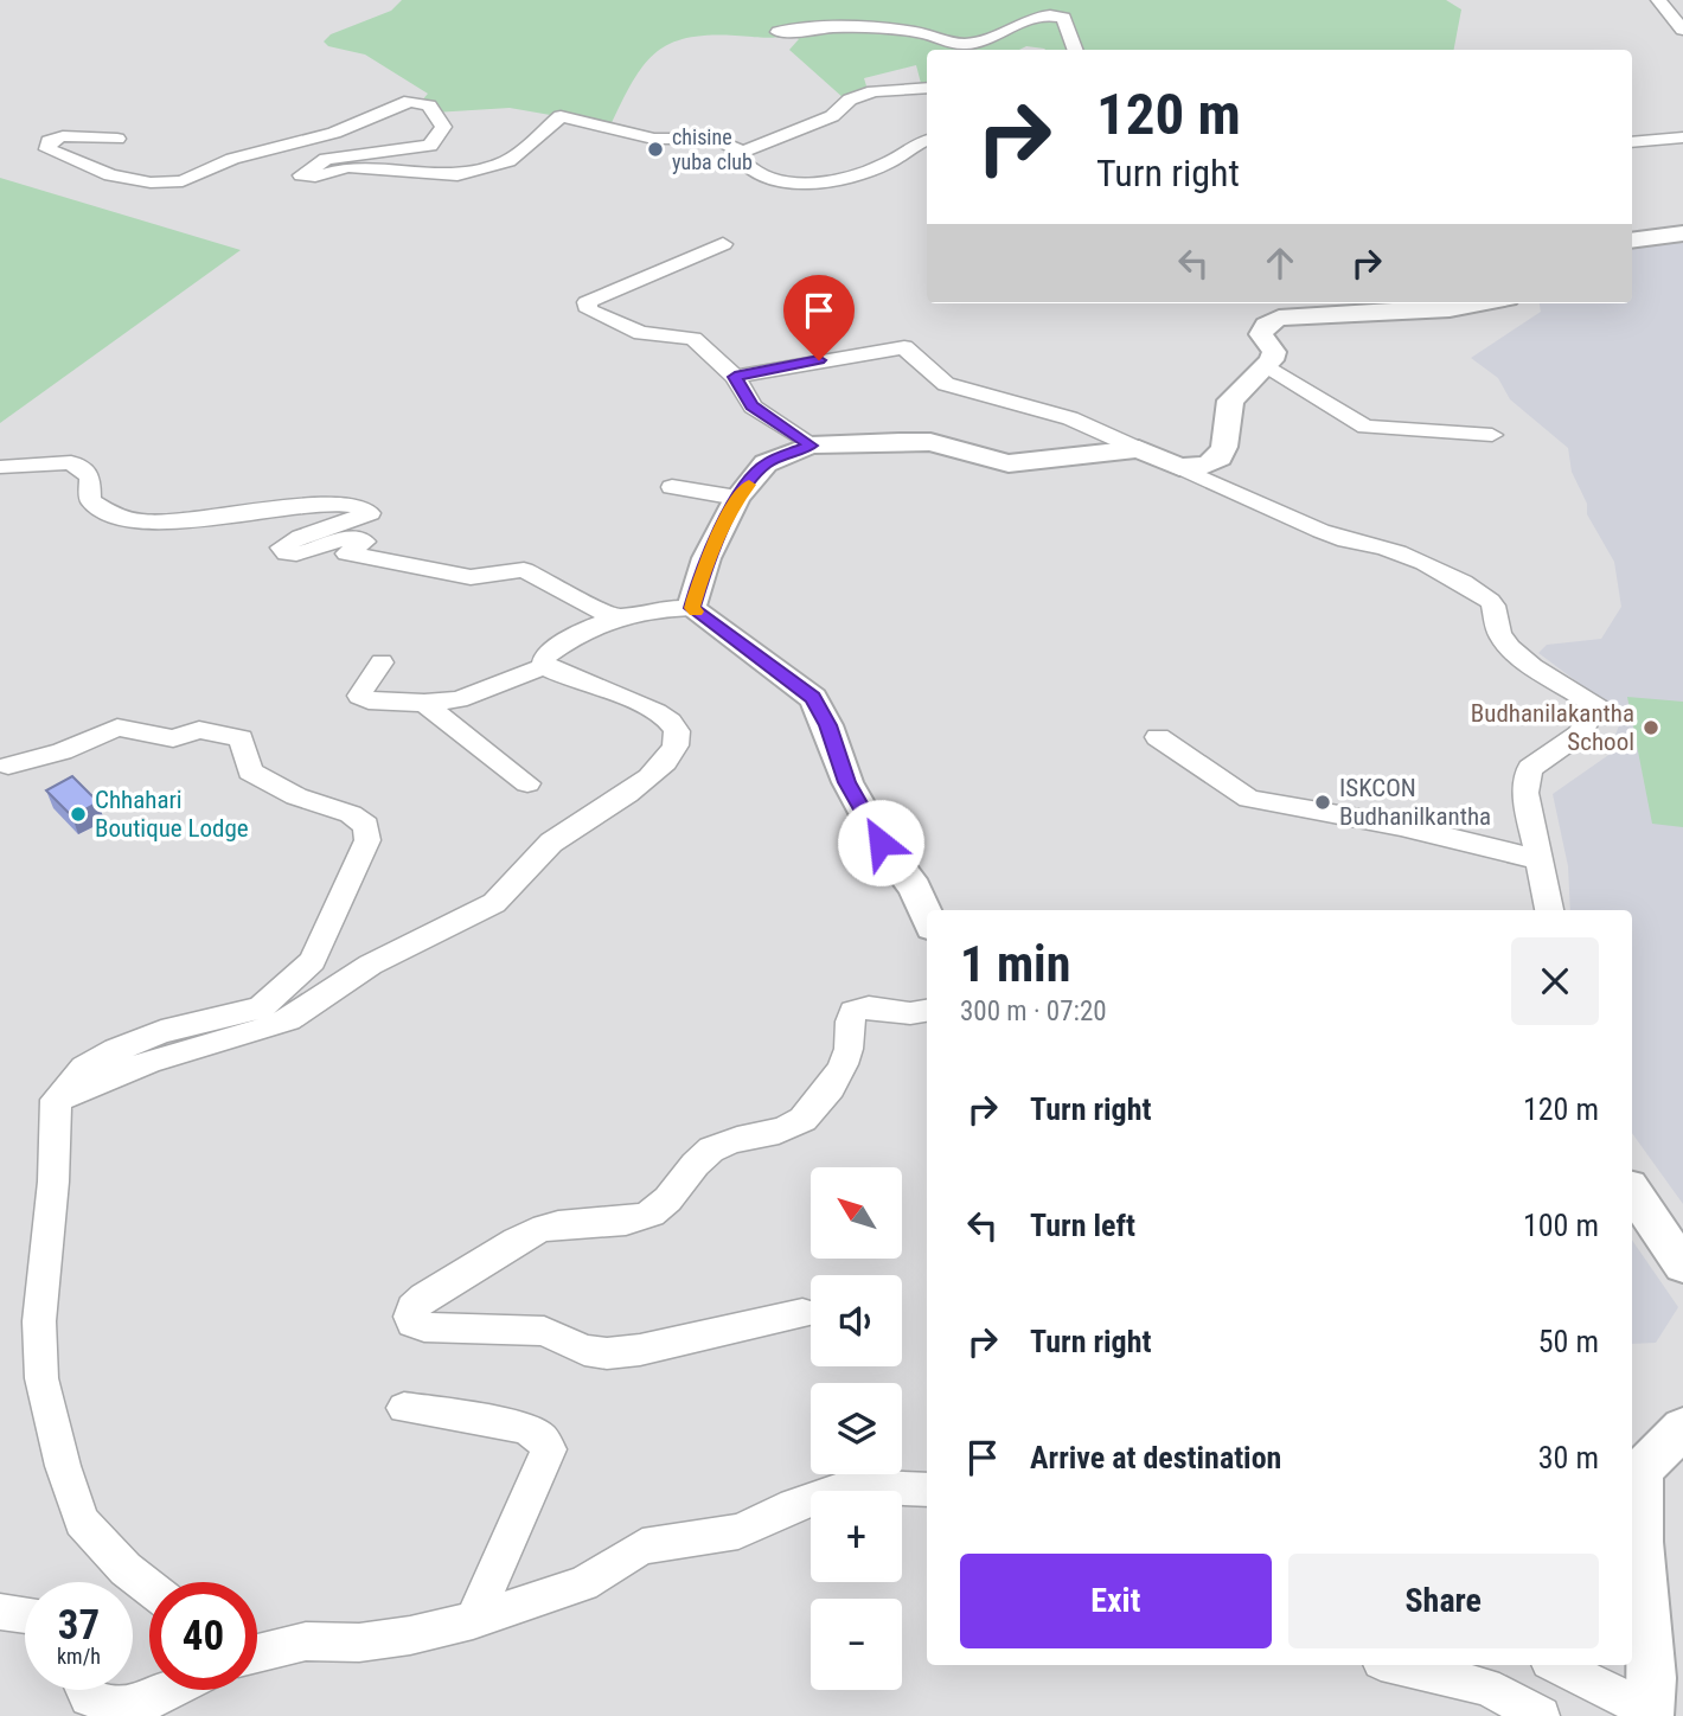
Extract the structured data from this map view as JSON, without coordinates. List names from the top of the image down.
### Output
{
  "places": [
    "chisine yuba club",
    "Budhanilakantha School",
    "ISKCON Budhanilkantha",
    "Chhahari Boutique Lodge"
  ],
  "north": "top left",
  "page": {
    "turn": ["120 m", "Turn right"],
    "heading": ["1 min", "300 m · 07:20"],
    "list": [
      {
        "name": "Turn right",
        "value": "120 m"
      },
      {
        "name": "Turn left",
        "value": "100 m"
      },
      {
        "name": "Turn right",
        "value": "50 m"
      },
      {
        "name": "Arrive at destination",
        "value": "30 m"
      }
    ],
    "map_buttons": ["+", "−"],
    "buttons": ["Exit", "Share"],
    "speed": "37 km/h",
    "limit": "40"
  }
}
